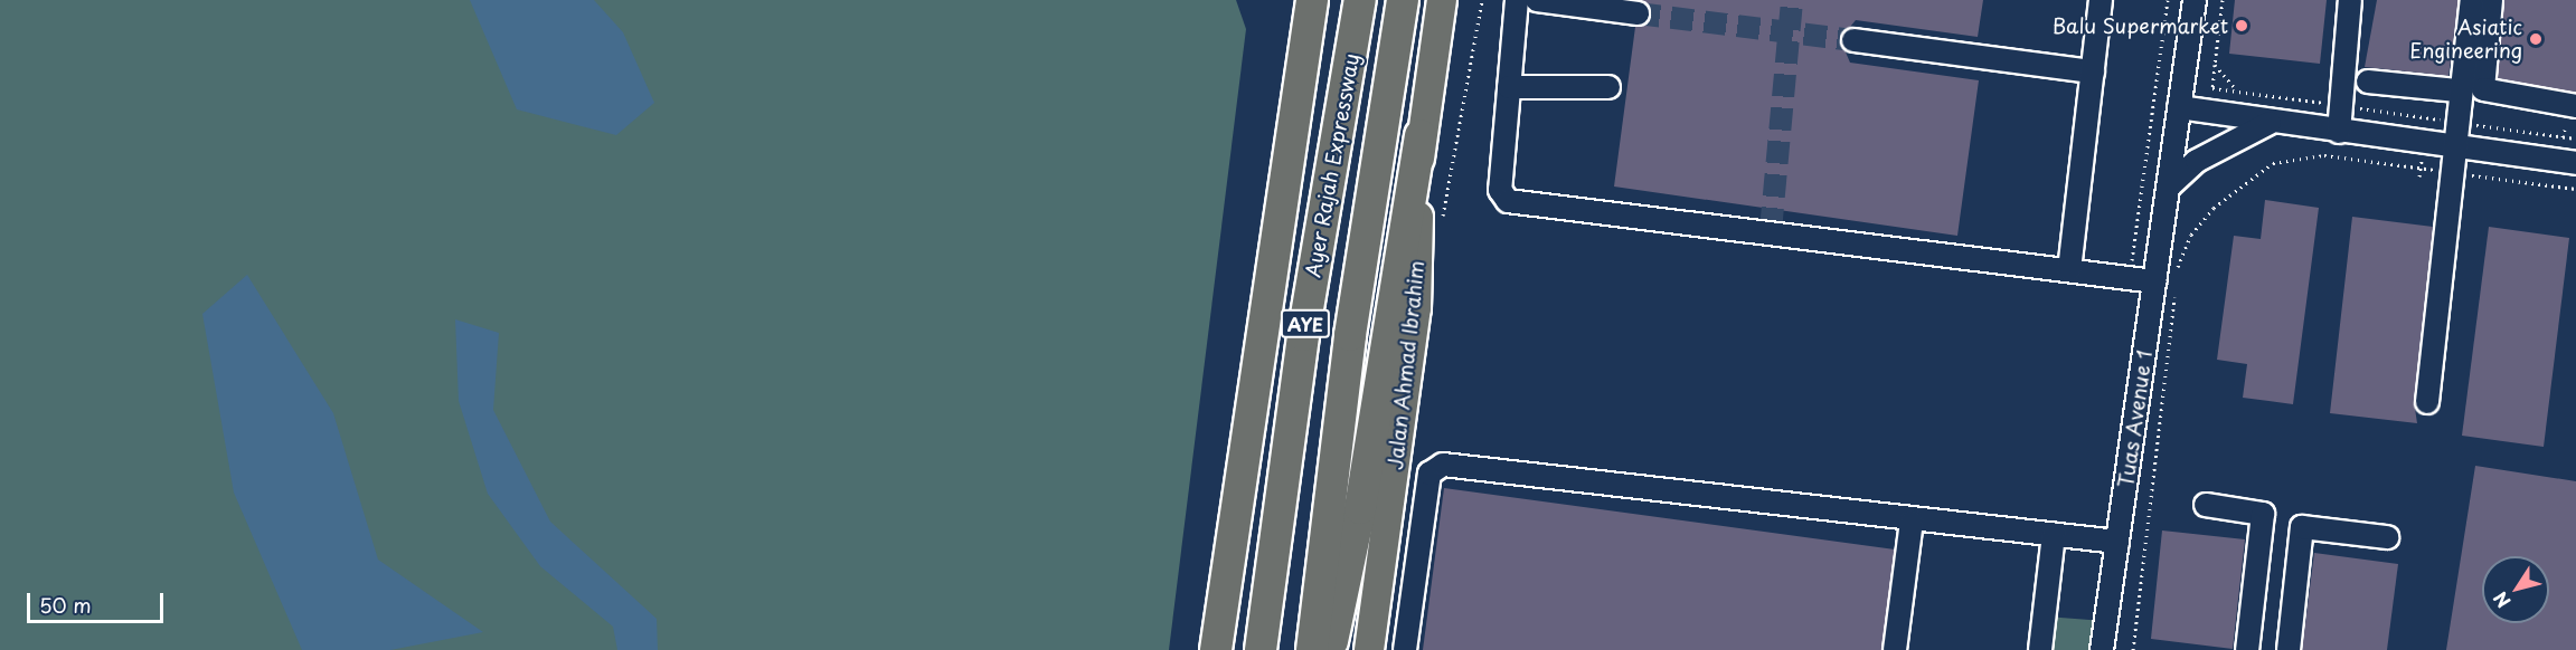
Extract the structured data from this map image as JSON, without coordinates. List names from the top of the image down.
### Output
{
  "streets": {
    "highway": ["Ayer Rajah Expressway", "AYE"],
    "main road": ["Jalan Ahmad Ibrahim"],
    "street": ["Tuas Avenue 1"]
  },
  "places": ["Balu Supermarket", "Asiatic Engineering"],
  "scale_bar": "50 m",
  "north": "bottom left"
}
